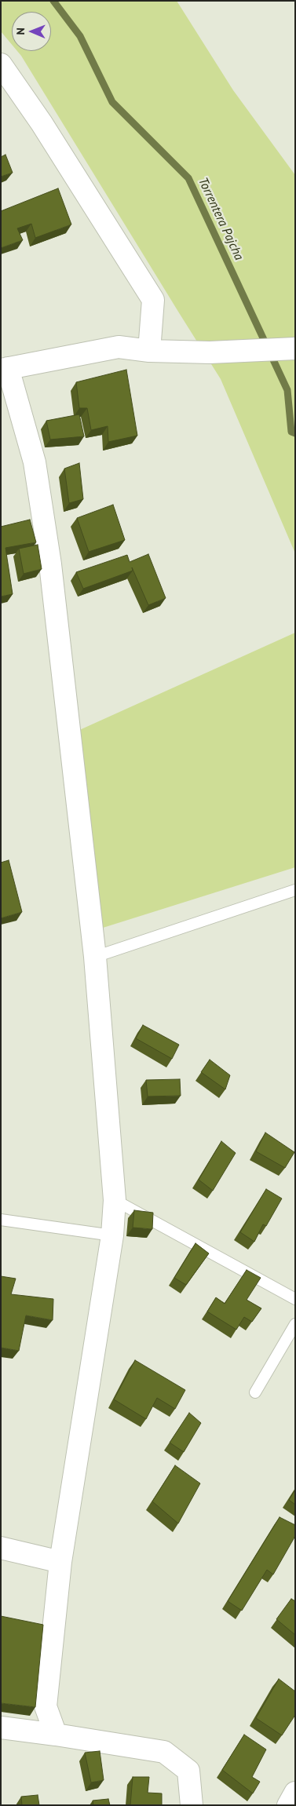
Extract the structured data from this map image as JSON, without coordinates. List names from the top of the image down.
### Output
{
  "water": ["Torrentera Pajcha"],
  "north": "left"
}
